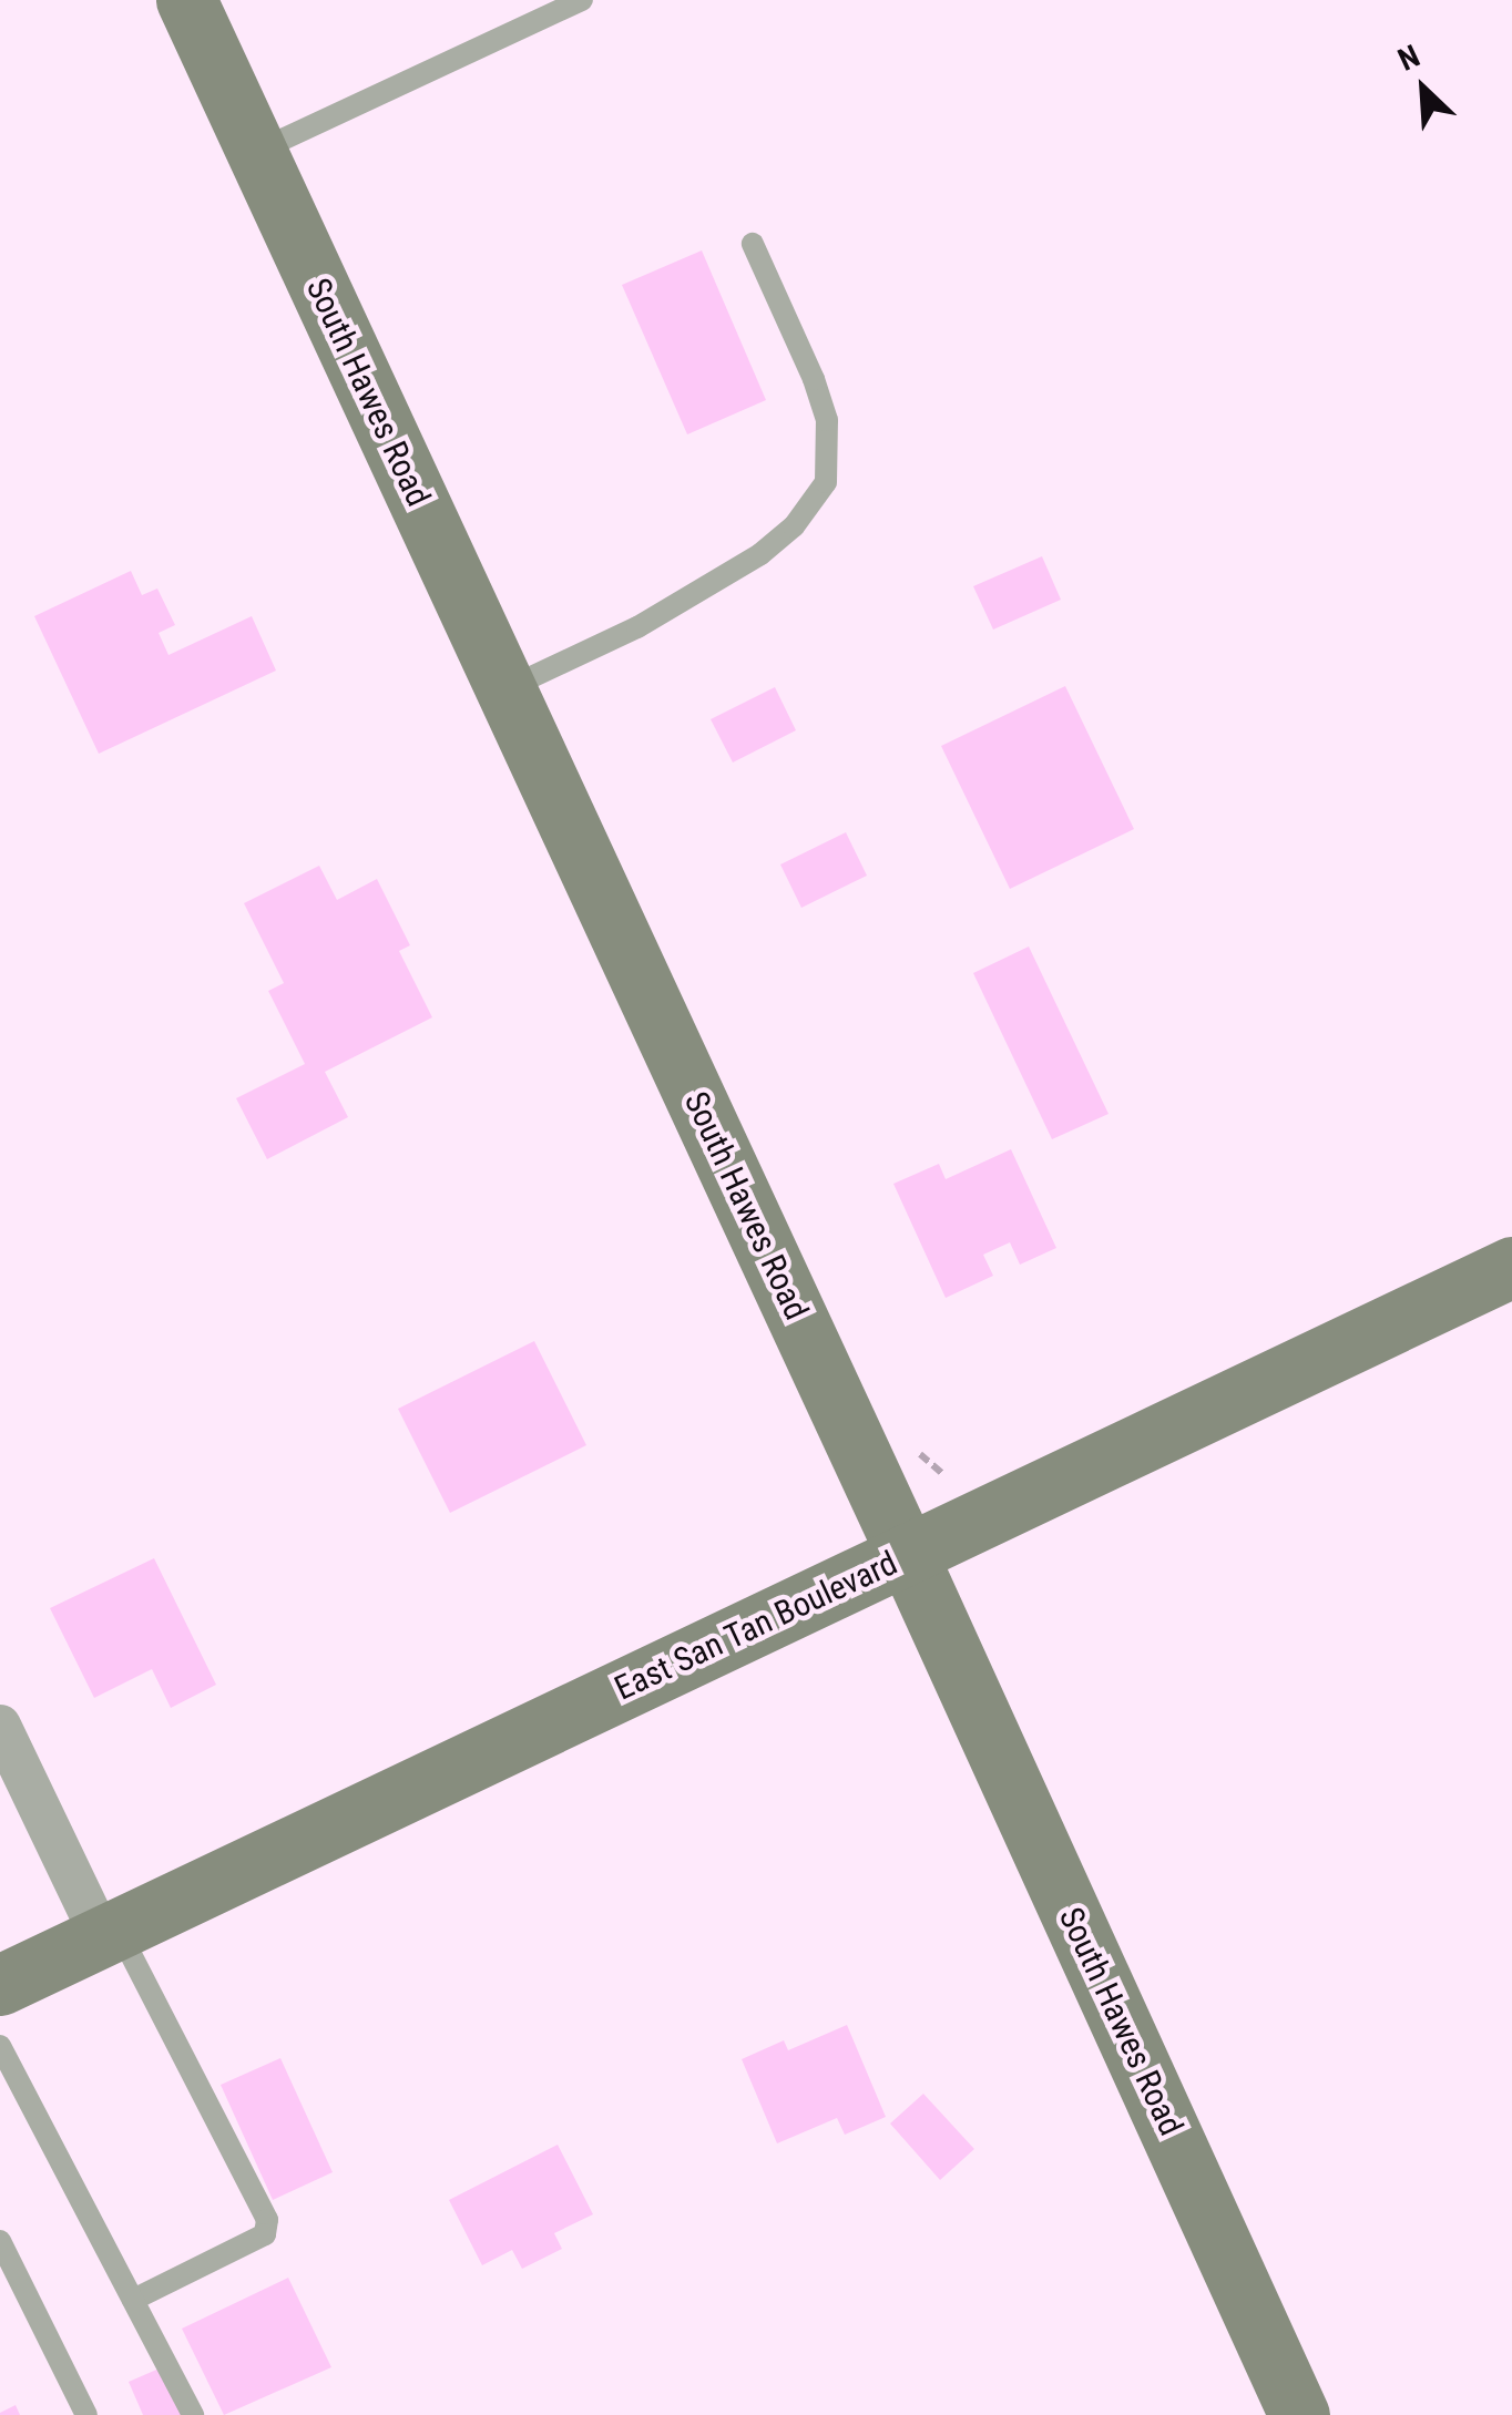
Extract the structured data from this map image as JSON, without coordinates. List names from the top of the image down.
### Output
{
  "streets": {
    "main road": ["South Hawes Road", "East San Tan Boulevard"]
  },
  "crossings": [
    ["South Hawes Road", "East San Tan Boulevard"]
  ],
  "north": "top left"
}
